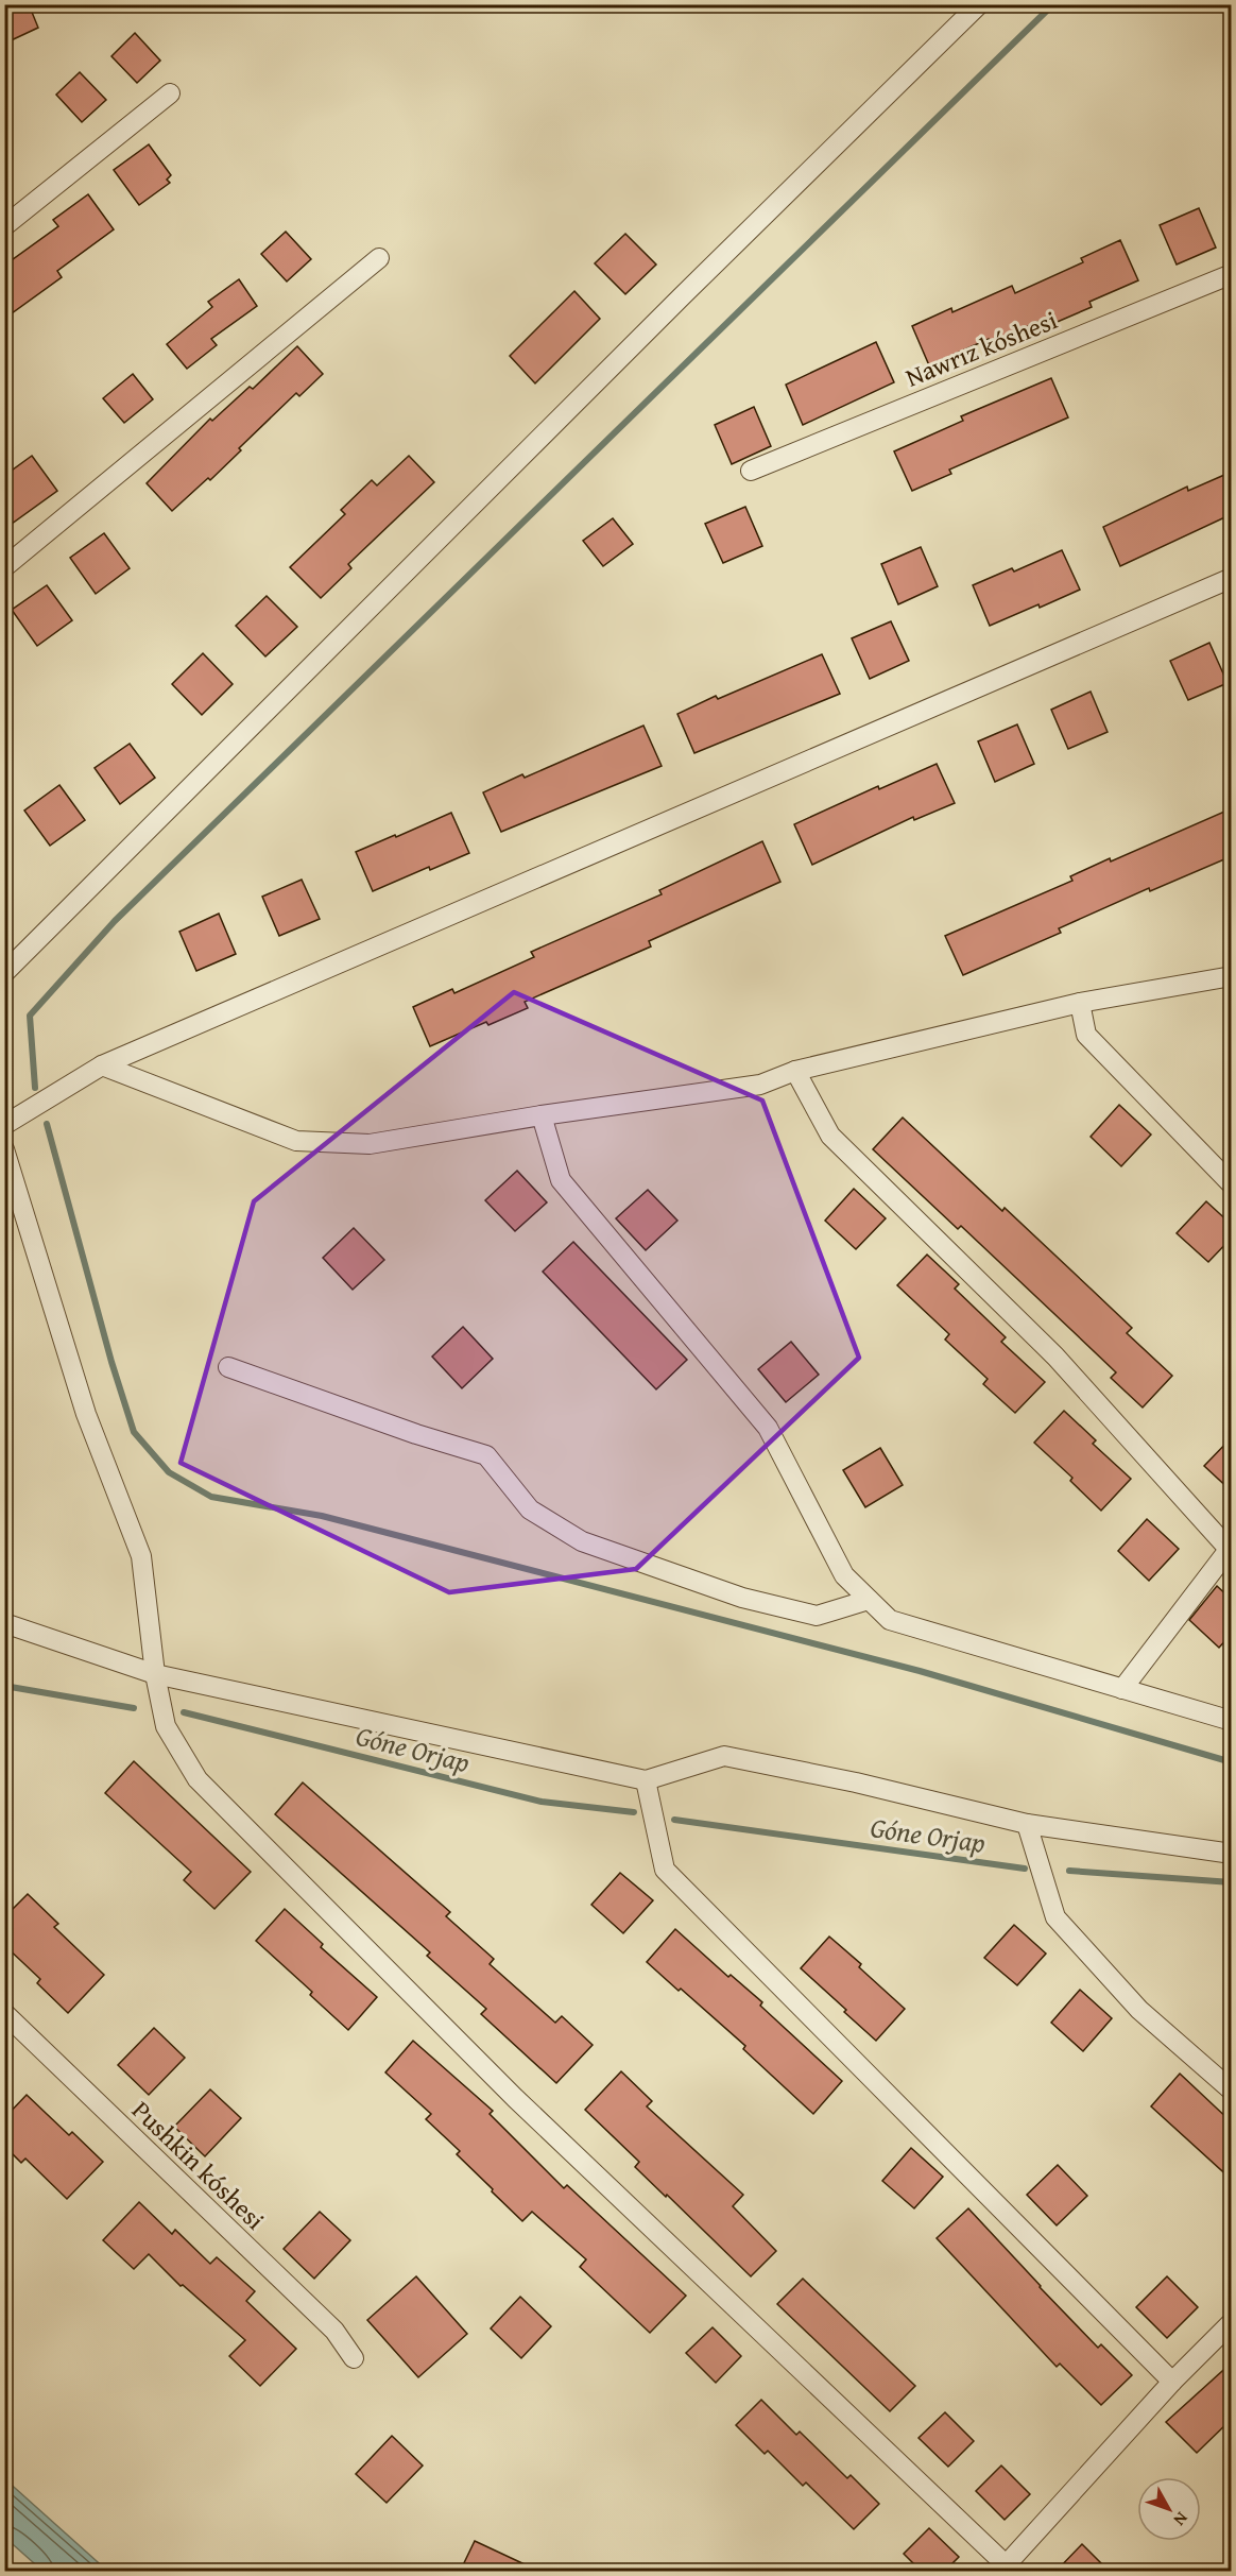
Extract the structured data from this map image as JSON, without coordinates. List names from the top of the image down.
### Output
{
  "streets": {
    "street": ["Nawrız kóshesi", "Pushkin kóshesi"]
  },
  "water": ["Góne Orjap"],
  "north": "bottom right"
}
